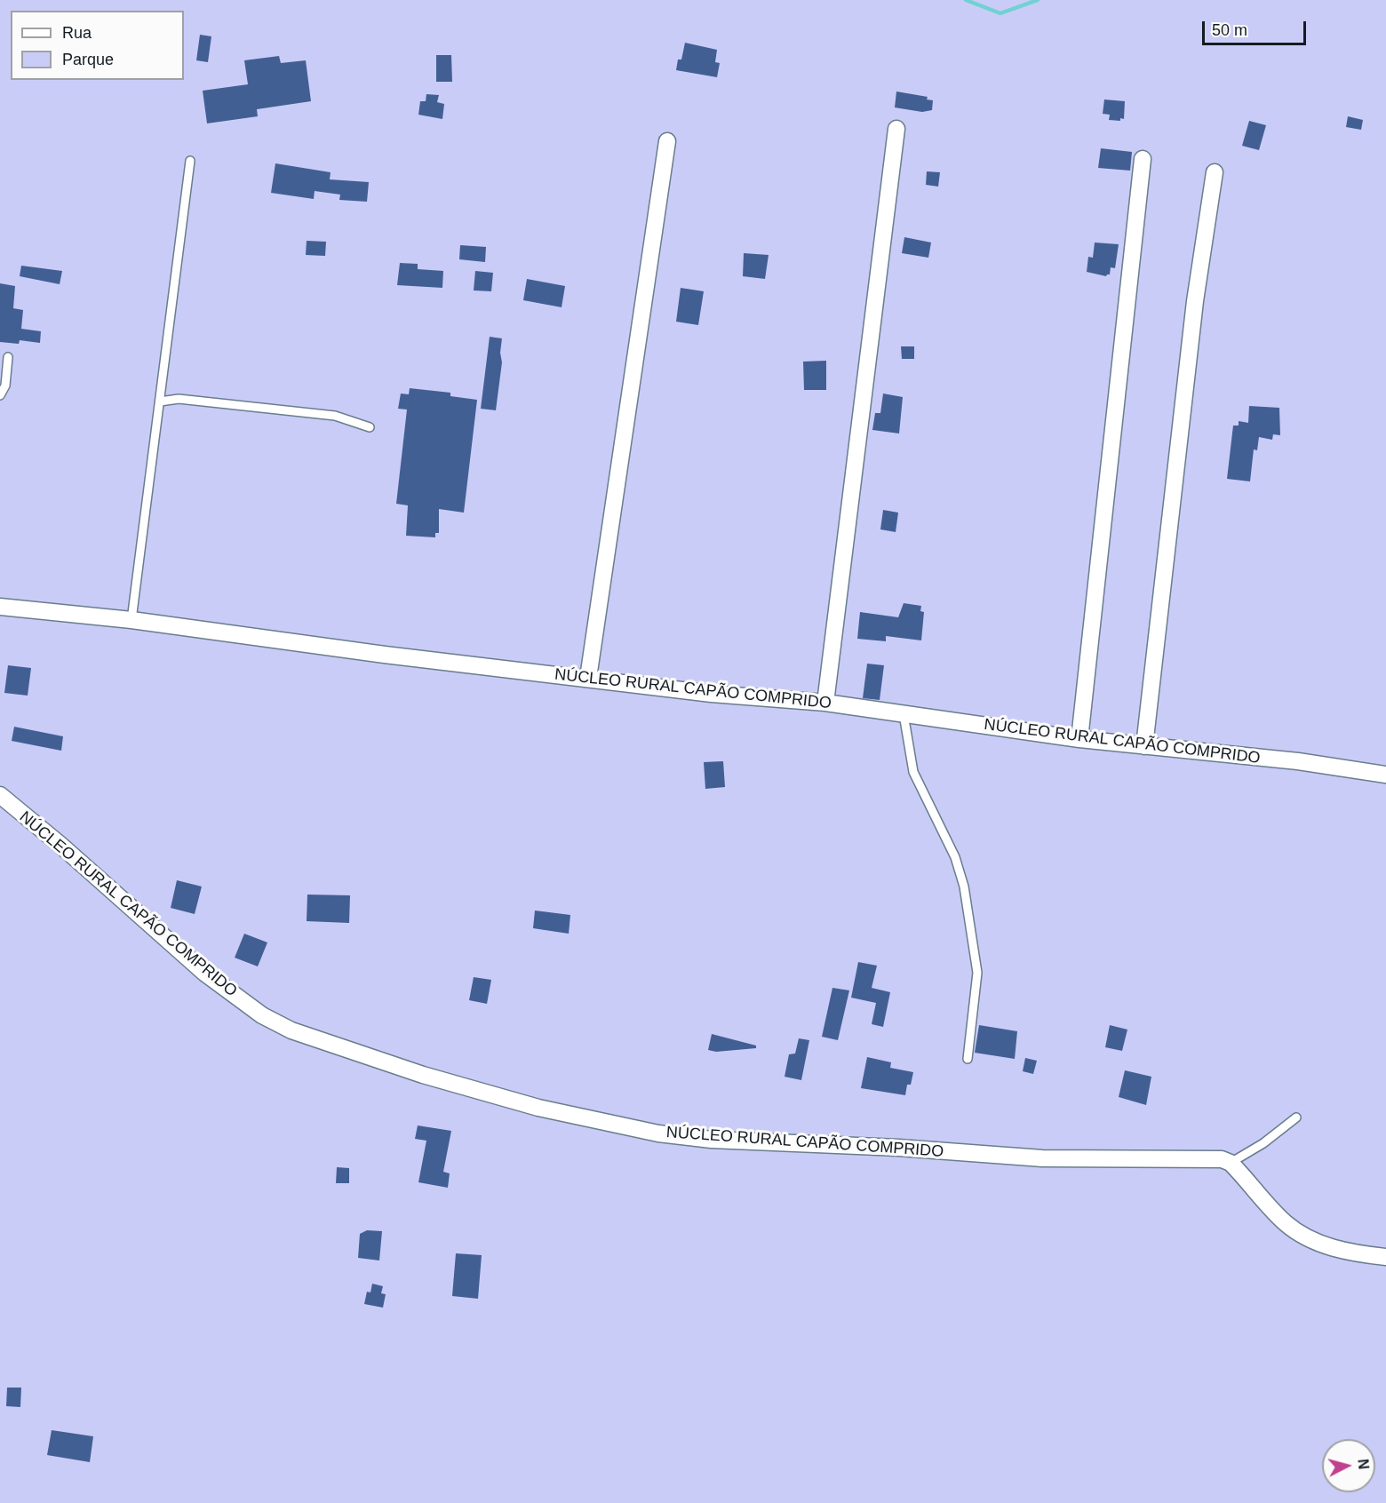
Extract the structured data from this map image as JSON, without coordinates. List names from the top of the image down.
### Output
{
  "streets": {
    "street": ["NÚCLEO RURAL CAPÃO COMPRIDO"]
  },
  "legend": ["Rua", "Parque"],
  "scale_bar": "50 m",
  "north": "right"
}
